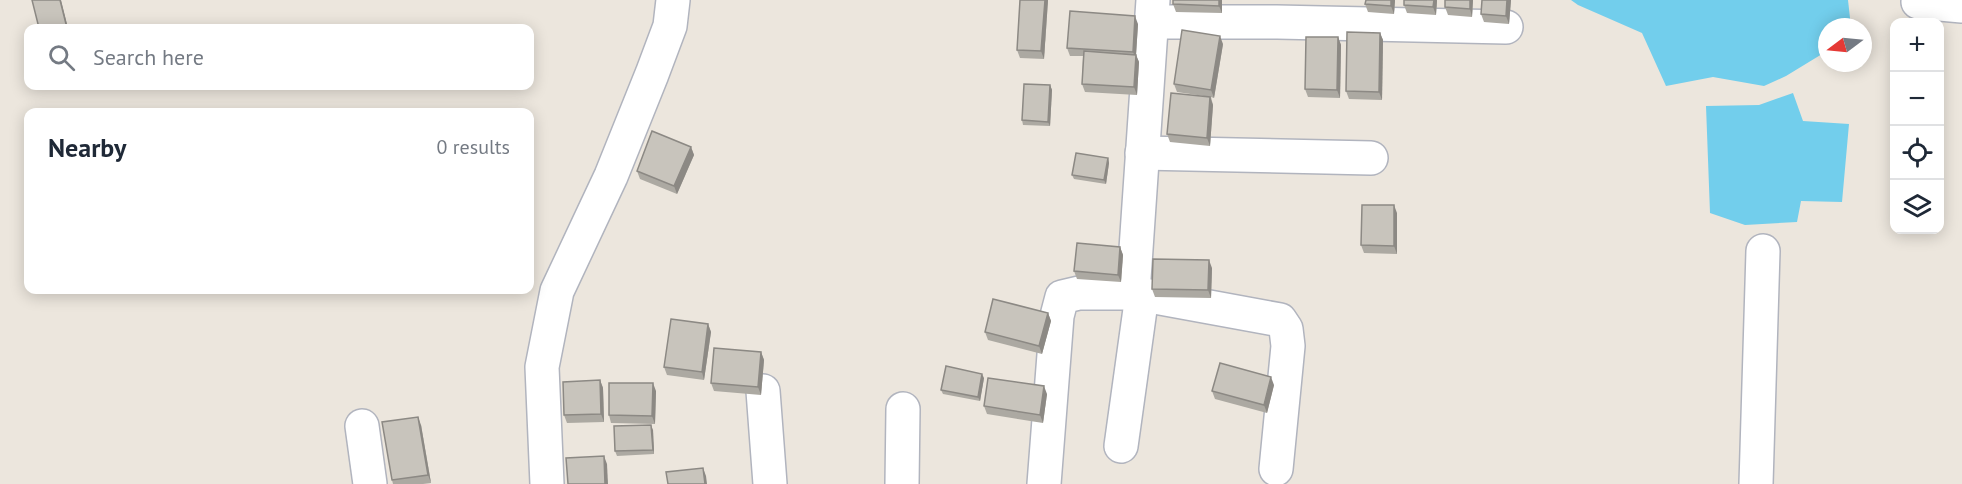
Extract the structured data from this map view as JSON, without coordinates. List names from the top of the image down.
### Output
{
  "north": "left",
  "page": {
    "map_buttons": ["+", "−"],
    "search": "Search here",
    "heading": ["Nearby", "0 results"]
  }
}
